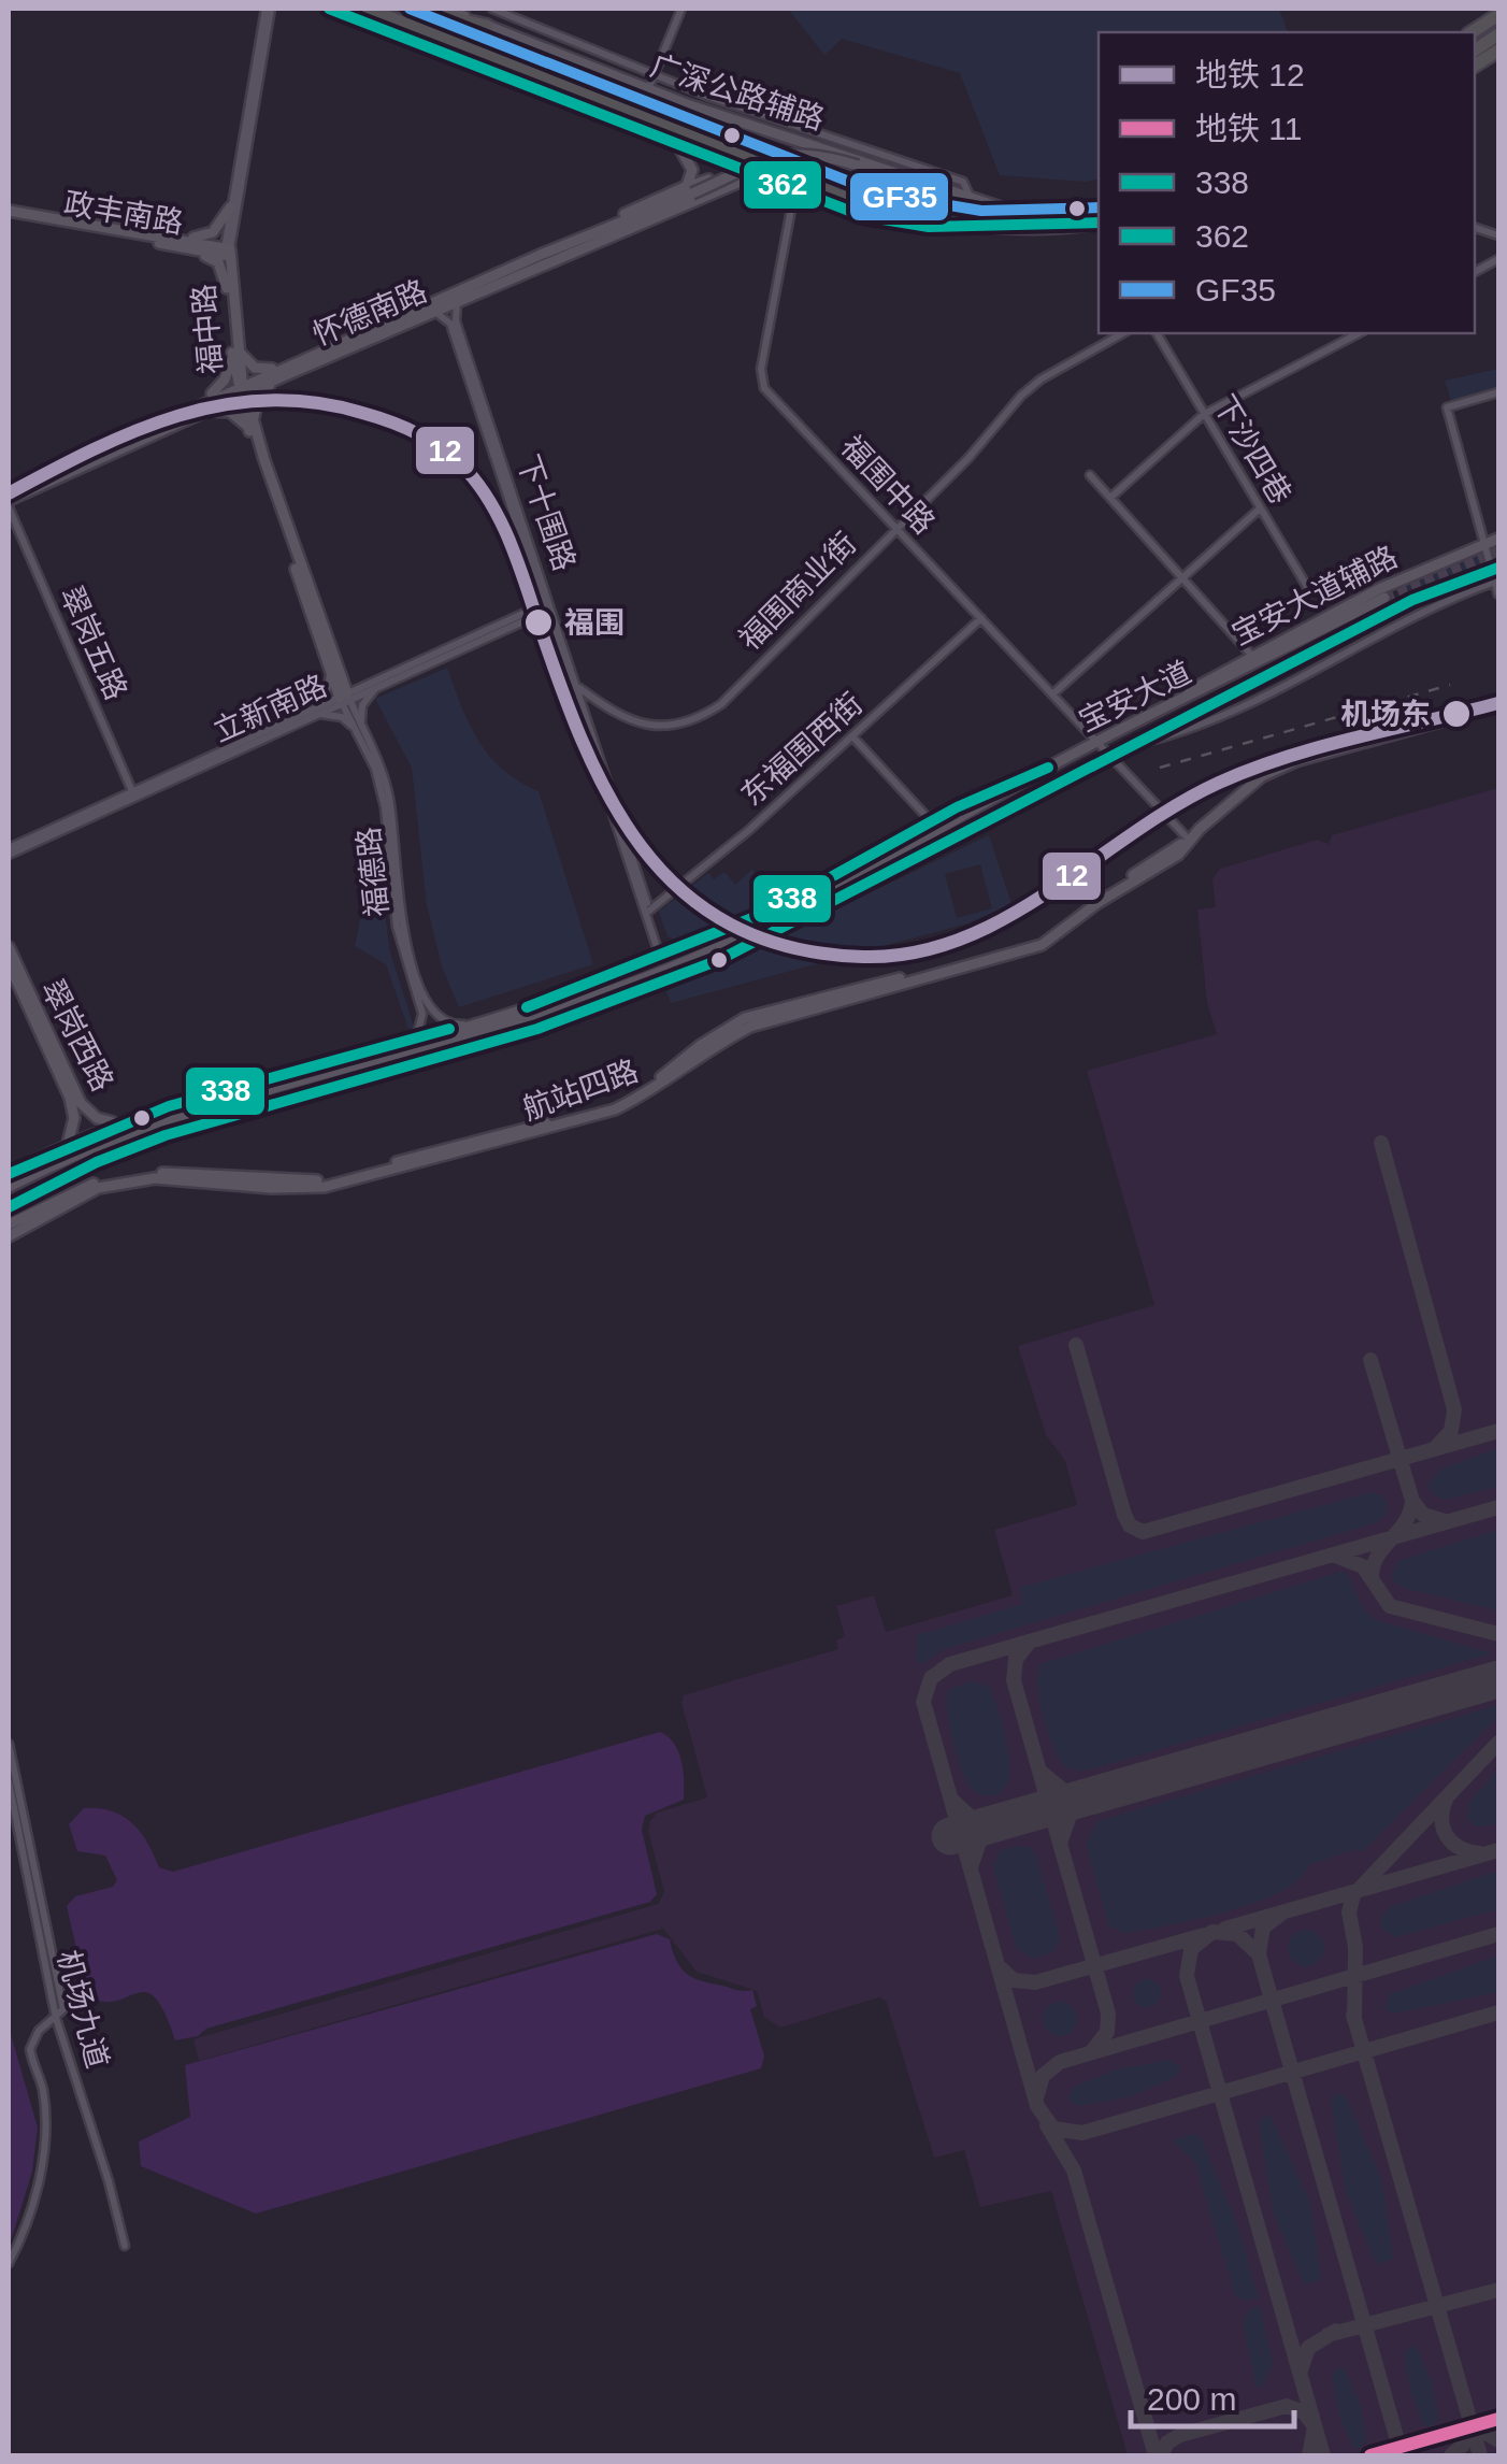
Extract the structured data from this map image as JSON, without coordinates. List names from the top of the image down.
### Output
{
  "streets": {
    "main road": [
      "广深公路辅路",
      "政丰南路",
      "怀德南路",
      "福中路",
      "宝安大道辅路",
      "宝安大道",
      "翠岗西路",
      "航站四路"
    ],
    "street": [
      "下沙四巷",
      "福围中路",
      "下十围路",
      "福围商业街",
      "翠岗五路",
      "立新南路",
      "东福围西街",
      "福德路",
      "机场九道"
    ]
  },
  "crossings": [
    ["广深公路辅路", "怀德南路"],
    ["政丰南路", "福中路"],
    ["怀德南路", "福中路"],
    ["怀德南路", "下十围路"],
    ["怀德南路", "翠岗五路"],
    ["福中路", "立新南路"],
    ["福中路", "福德路"],
    ["福围中路", "福围商业街"],
    ["福围中路", "宝安大道"],
    ["福围中路", "东福围西街"],
    ["福围中路", "航站四路"],
    ["下十围路", "福围商业街"],
    ["下十围路", "宝安大道"],
    ["下十围路", "立新南路"],
    ["下十围路", "东福围西街"],
    ["宝安大道辅路", "宝安大道"],
    ["翠岗五路", "立新南路"],
    ["立新南路", "福德路"]
  ],
  "places": ["福围", "机场东"],
  "lines": [
    "transit line 362",
    "transit line GF35",
    "metro line 12",
    "transit line 338",
    "metro line 11"
  ],
  "legend": [
    "地铁 12",
    "地铁 11",
    "338",
    "362",
    "GF35"
  ],
  "scale_bar": "200 m"
}
